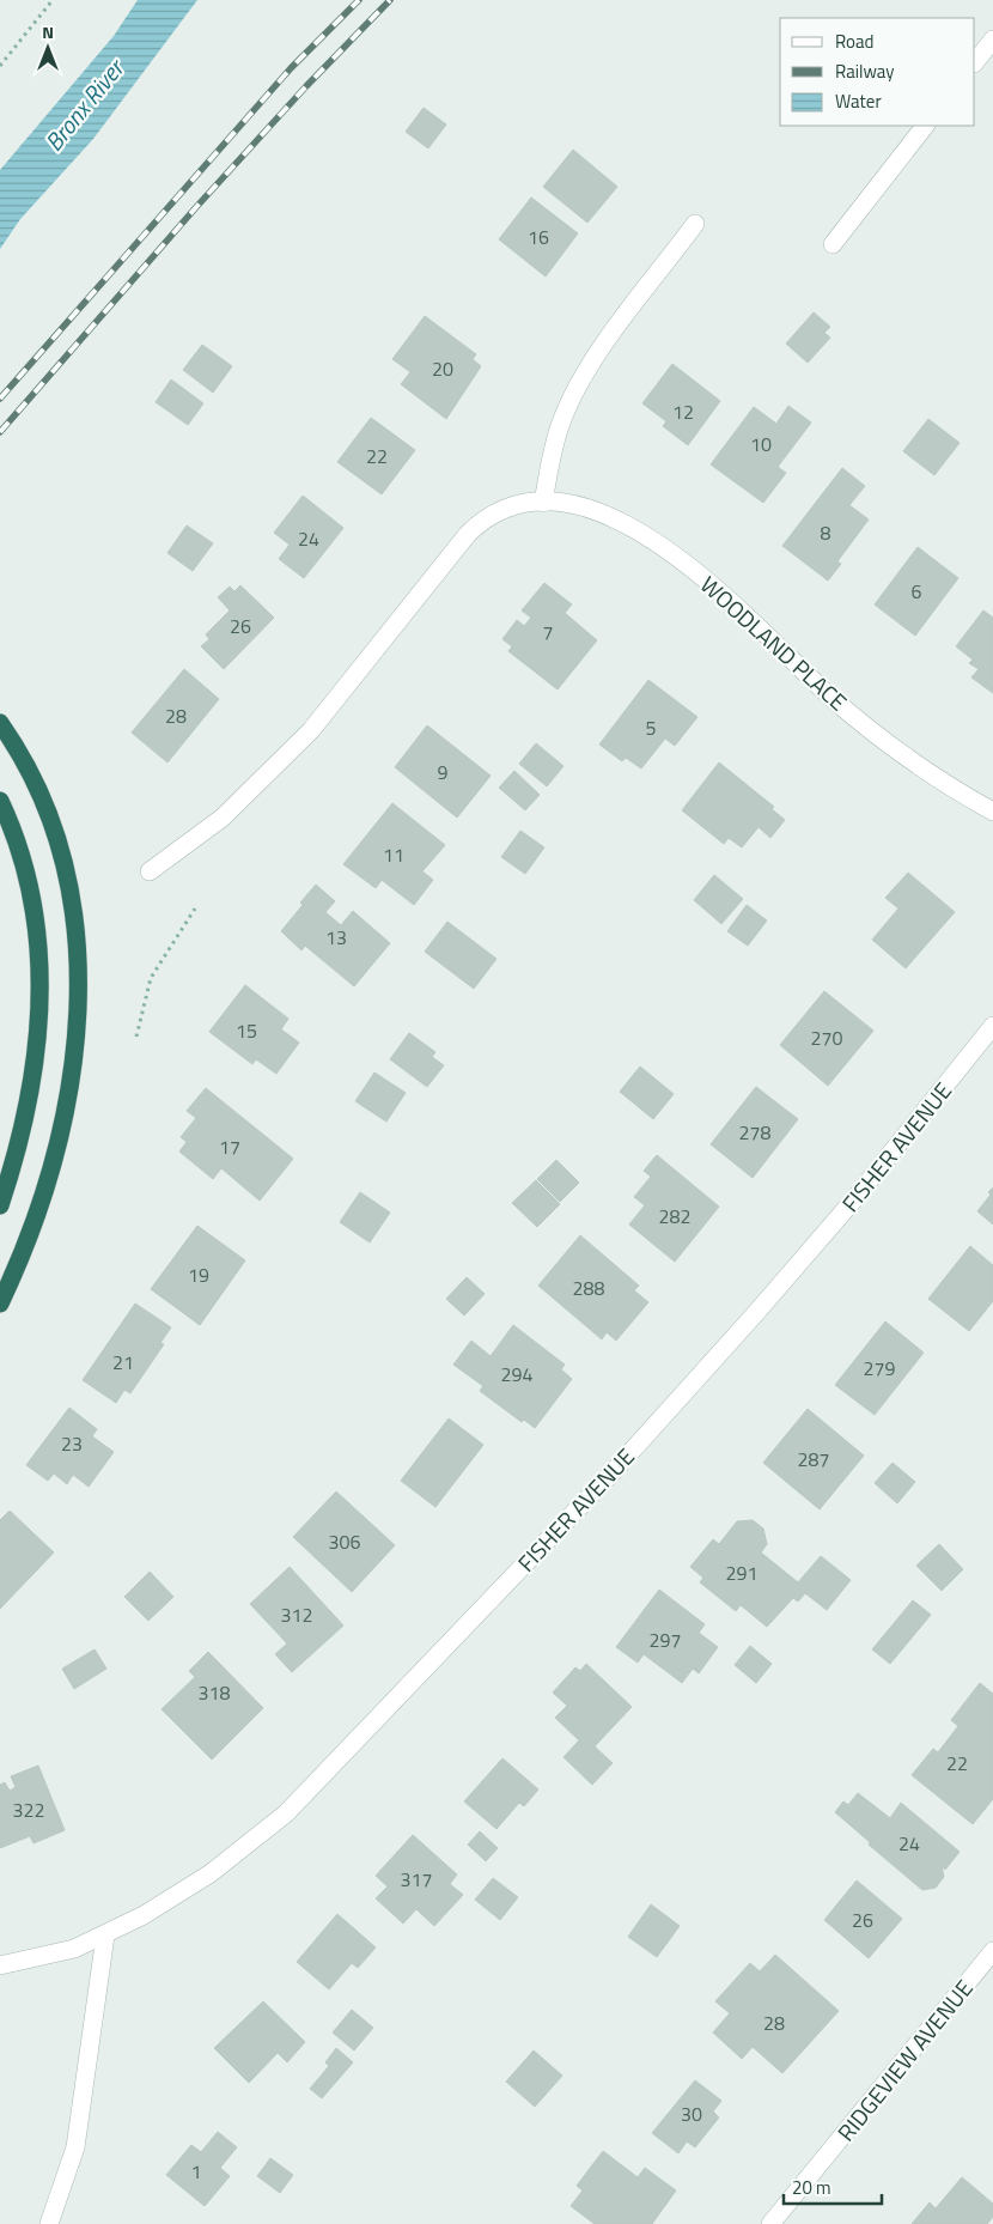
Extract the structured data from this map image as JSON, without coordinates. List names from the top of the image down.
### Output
{
  "streets": {
    "street": ["WOODLAND PLACE", "FISHER AVENUE", "RIDGEVIEW AVENUE"]
  },
  "water": ["Bronx River"],
  "house_numbers": [
    "16",
    "20",
    "12",
    "10",
    "22",
    "8",
    "24",
    "6",
    "26",
    "7",
    "28",
    "5",
    "9",
    "11",
    "13",
    "15",
    "270",
    "278",
    "17",
    "282",
    "19",
    "288",
    "21",
    "279",
    "294",
    "23",
    "287",
    "306",
    "291",
    "312",
    "297",
    "318",
    "22",
    "322",
    "24",
    "317",
    "26",
    "28",
    "30",
    "1"
  ],
  "legend": ["Road", "Railway", "Water"],
  "scale_bar": "20 m",
  "north": "top"
}
